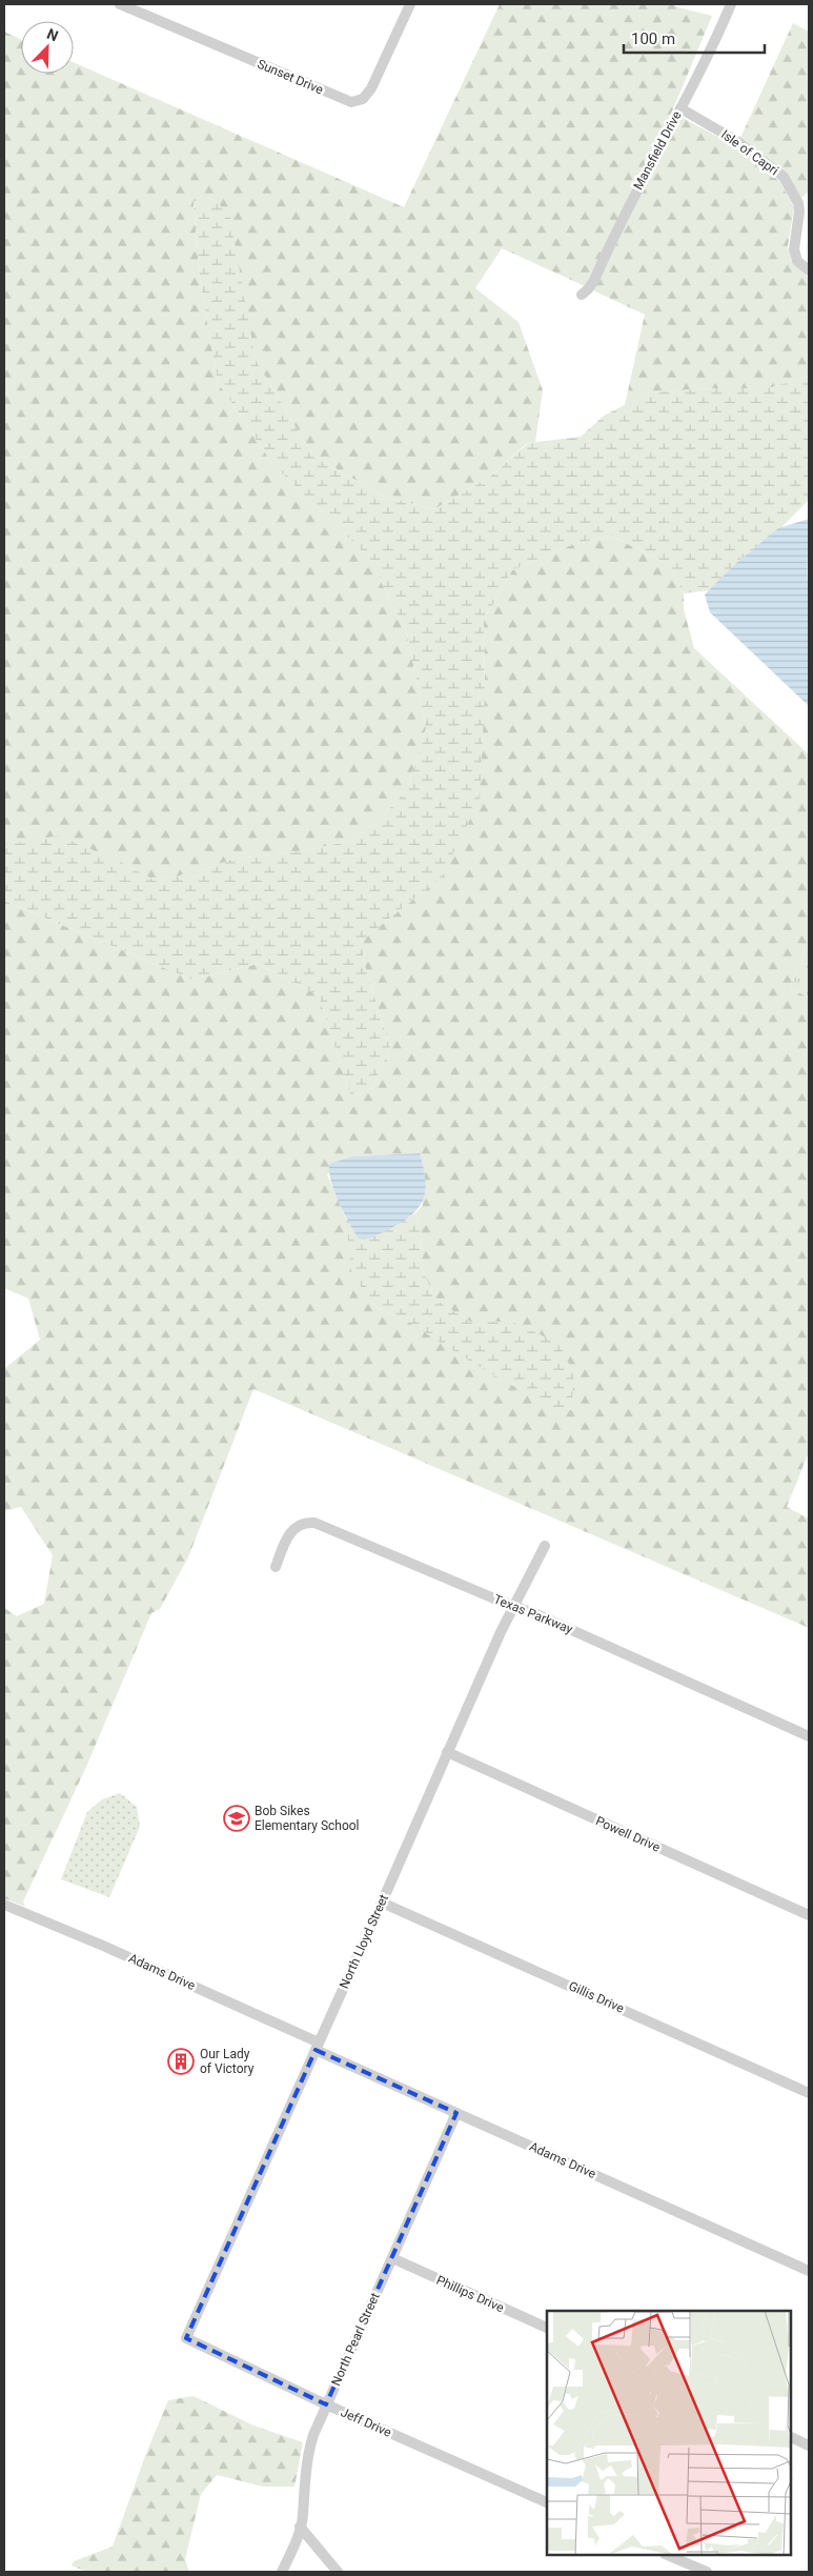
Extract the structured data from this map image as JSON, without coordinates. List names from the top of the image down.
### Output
{
  "streets": {
    "street": [
      "Sunset Drive",
      "Mansfield Drive",
      "Isle of Capri",
      "Texas Parkway",
      "Powell Drive",
      "North Lloyd Street",
      "Adams Drive",
      "Gillis Drive",
      "Phillips Drive",
      "North Pearl Street",
      "Jeff Drive"
    ]
  },
  "crossings": [
    ["Mansfield Drive", "Isle of Capri"],
    ["Texas Parkway", "North Lloyd Street"],
    ["Powell Drive", "North Lloyd Street"],
    ["North Lloyd Street", "Adams Drive"],
    ["North Lloyd Street", "Gillis Drive"],
    ["North Lloyd Street", "Jeff Drive"],
    ["Adams Drive", "North Pearl Street"],
    ["Phillips Drive", "North Pearl Street"],
    ["North Pearl Street", "Jeff Drive"]
  ],
  "places": {
    "school or university": ["Bob Sikes Elementary School"],
    "building": ["Our Lady of Victory"]
  },
  "scale_bar": "100 m",
  "north": "top right"
}
